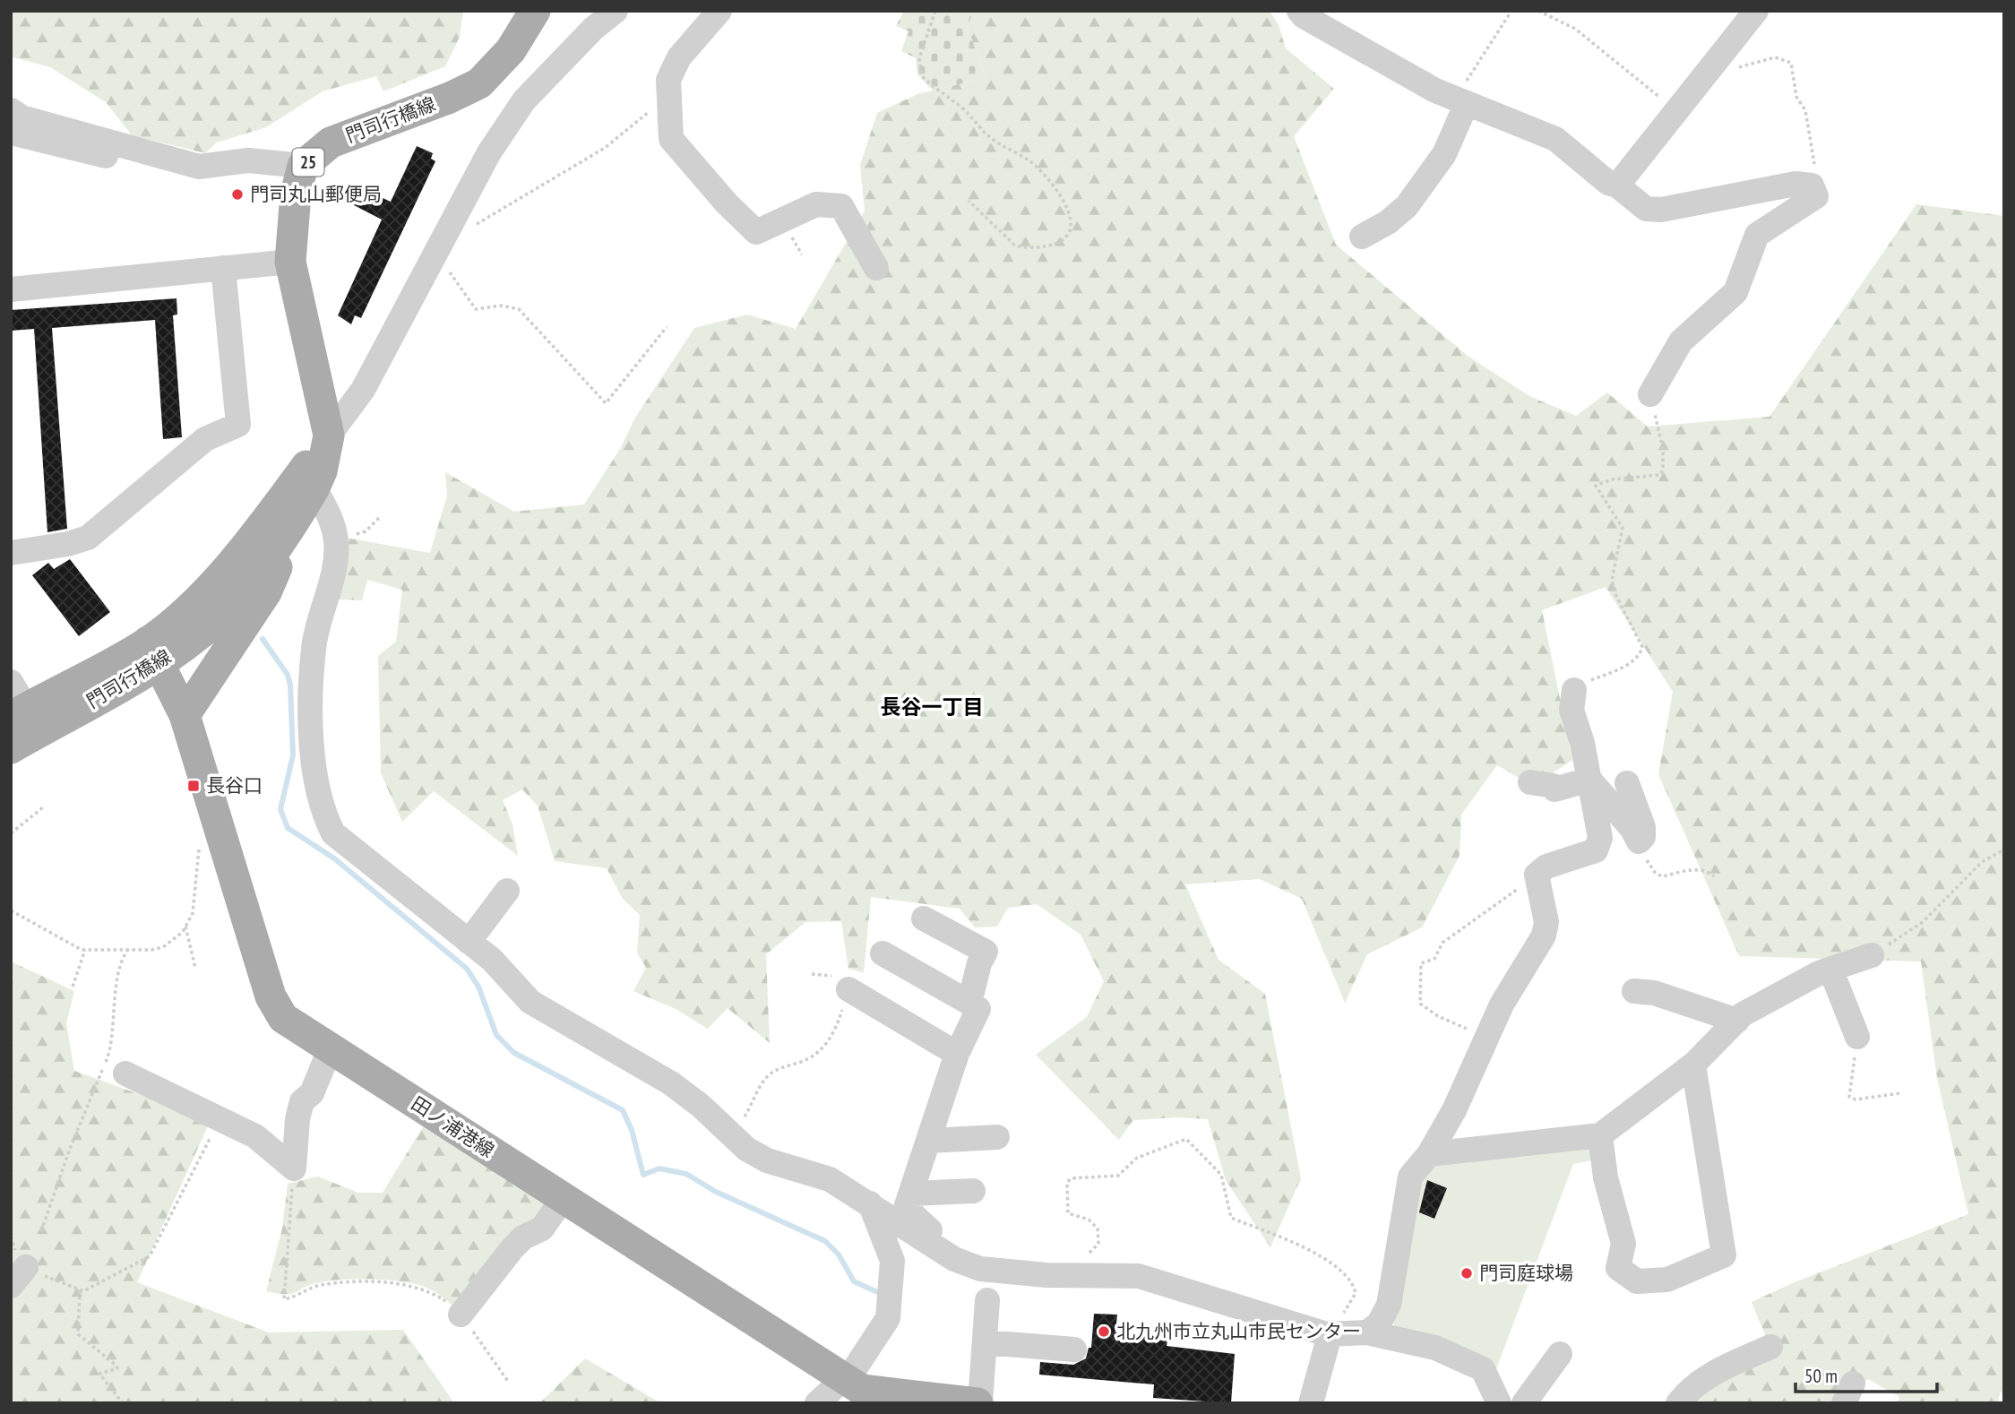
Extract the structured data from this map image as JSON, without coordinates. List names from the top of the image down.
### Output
{
  "streets": {
    "main road": ["門司行橋線", "25", "田ノ浦港線"]
  },
  "crossings": [
    ["門司行橋線", "田ノ浦港線"]
  ],
  "districts": ["長谷一丁目"],
  "places": {
    "other": ["門司丸山郵便局", "門司庭球場", "北九州市立丸山市民センター"],
    "transit": ["長谷口"]
  },
  "scale_bar": "50 m"
}
